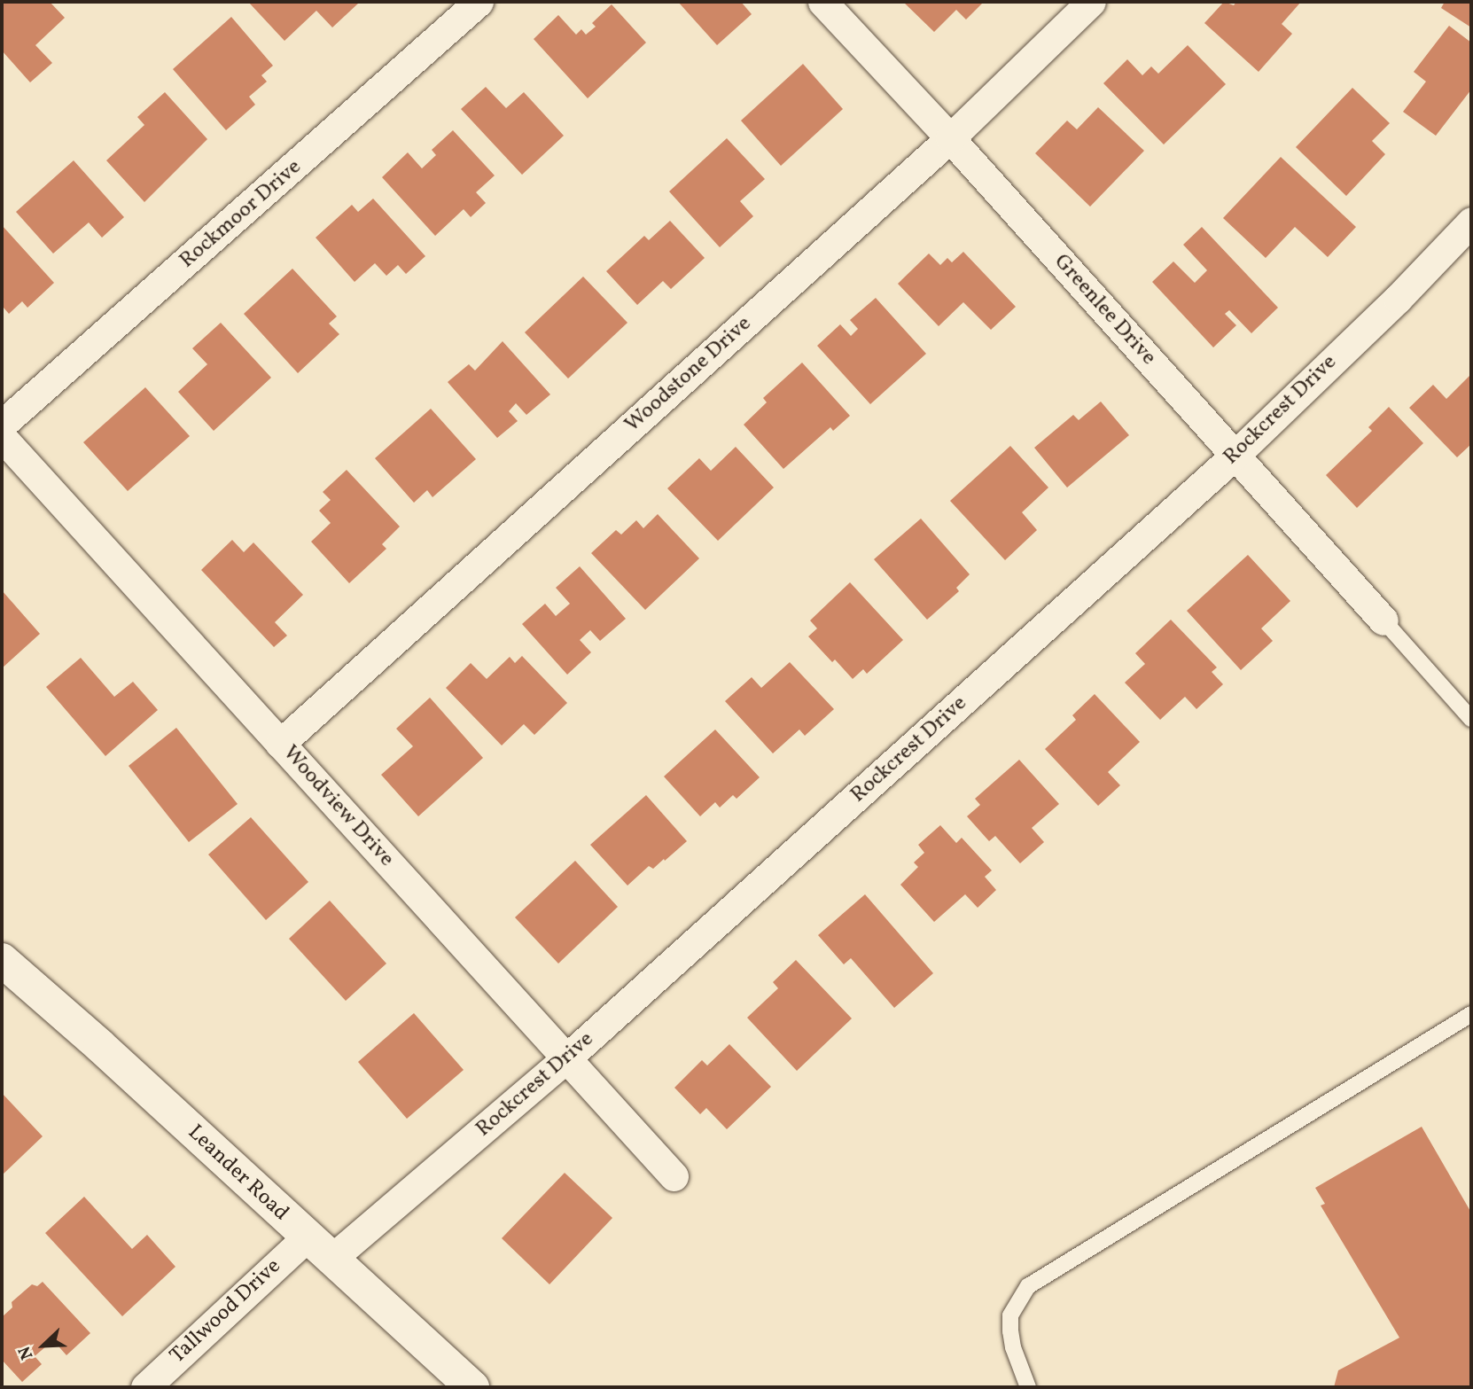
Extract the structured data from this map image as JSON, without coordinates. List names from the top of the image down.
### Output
{
  "streets": {
    "main road": ["Leander Road"],
    "street": [
      "Rockmoor Drive",
      "Greenlee Drive",
      "Woodstone Drive",
      "Rockcrest Drive",
      "Woodview Drive",
      "Tallwood Drive"
    ]
  },
  "crossings": [
    ["Greenlee Drive", "Woodstone Drive"],
    ["Greenlee Drive", "Rockcrest Drive"],
    ["Woodstone Drive", "Woodview Drive"],
    ["Rockcrest Drive", "Woodview Drive"],
    ["Rockcrest Drive", "Leander Road"],
    ["Leander Road", "Tallwood Drive"]
  ],
  "north": "bottom left"
}
